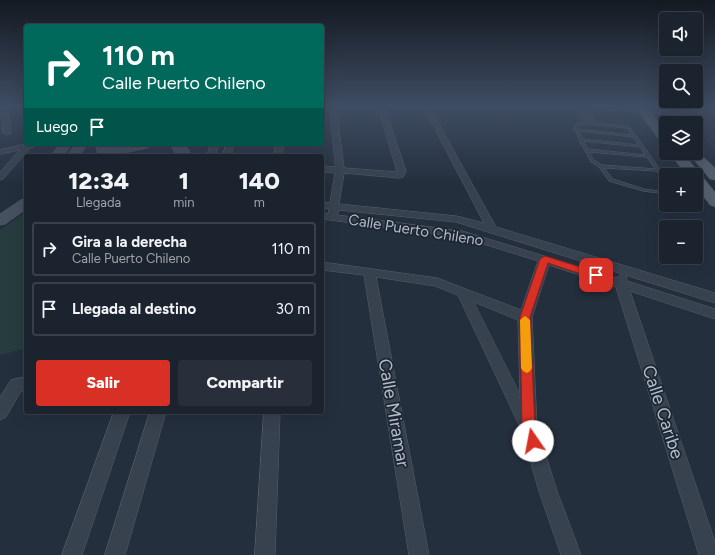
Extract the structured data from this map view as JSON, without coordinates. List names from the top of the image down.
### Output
{
  "streets": {
    "street": ["Calle Puerto Chileno", "Calle Caribe", "Calle Miramar"]
  },
  "crossings": [
    ["Calle Puerto Chileno", "Calle Caribe"]
  ],
  "page": {
    "map_buttons": ["+", "−"],
    "turn": ["110 m", "Calle Puerto Chileno"],
    "then": "Luego",
    "eta": [
      "12:34",
      "Llegada",
      "1",
      "min",
      "140",
      "m"
    ],
    "list": [
      {
        "name": "Gira a la derecha",
        "note": "Calle Puerto Chileno",
        "value": "110 m"
      },
      {
        "name": "Llegada al destino",
        "value": "30 m"
      }
    ],
    "buttons": ["Salir", "Compartir"]
  }
}
